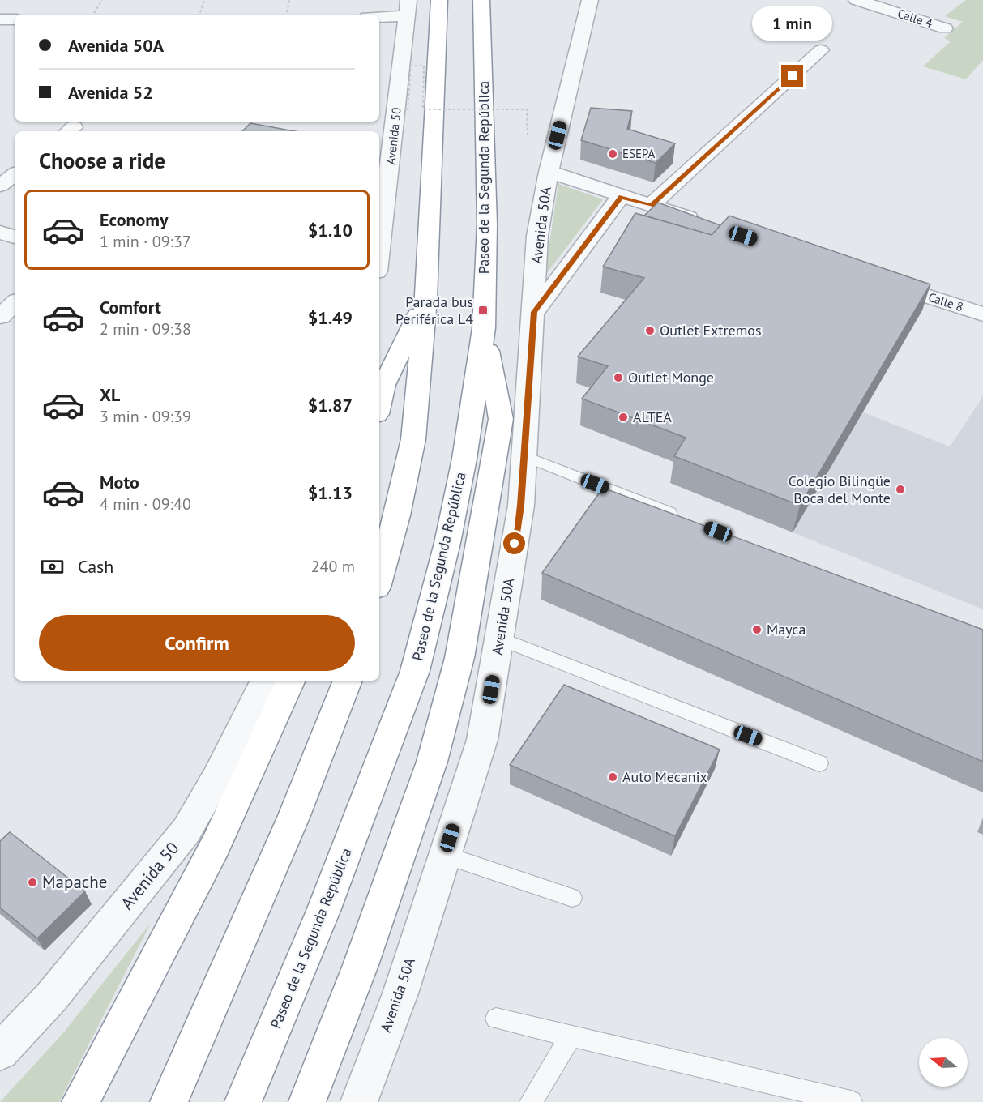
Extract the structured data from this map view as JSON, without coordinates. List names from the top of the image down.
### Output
{
  "streets": {
    "highway": ["Paseo de la Segunda República"],
    "street": [
      "Calle 4",
      "Avenida 50",
      "Avenida 50A",
      "Calle 8"
    ]
  },
  "places": {
    "other": [
      "ESEPA",
      "Outlet Extremos",
      "Outlet Monge",
      "ALTEA",
      "Colegio Bilingüe Boca del Monte",
      "Mayca",
      "Auto Mecanix",
      "Mapache"
    ],
    "transit": ["Parada bus Periférica L4"]
  },
  "north": "left",
  "page": {
    "bubble": "1 min",
    "banner": ["Avenida 50A", "Avenida 52"],
    "heading": "Choose a ride",
    "list": [
      {
        "name": "Economy",
        "note": "1 min · 09:37",
        "value": "$1.10"
      },
      {
        "name": "Comfort",
        "note": "2 min · 09:38",
        "value": "$1.49"
      },
      {
        "name": "XL",
        "note": "3 min · 09:39",
        "value": "$1.87"
      },
      {
        "name": "Moto",
        "note": "4 min · 09:40",
        "value": "$1.13"
      }
    ],
    "pay": ["Cash", "240 m"],
    "buttons": "Confirm"
  }
}
